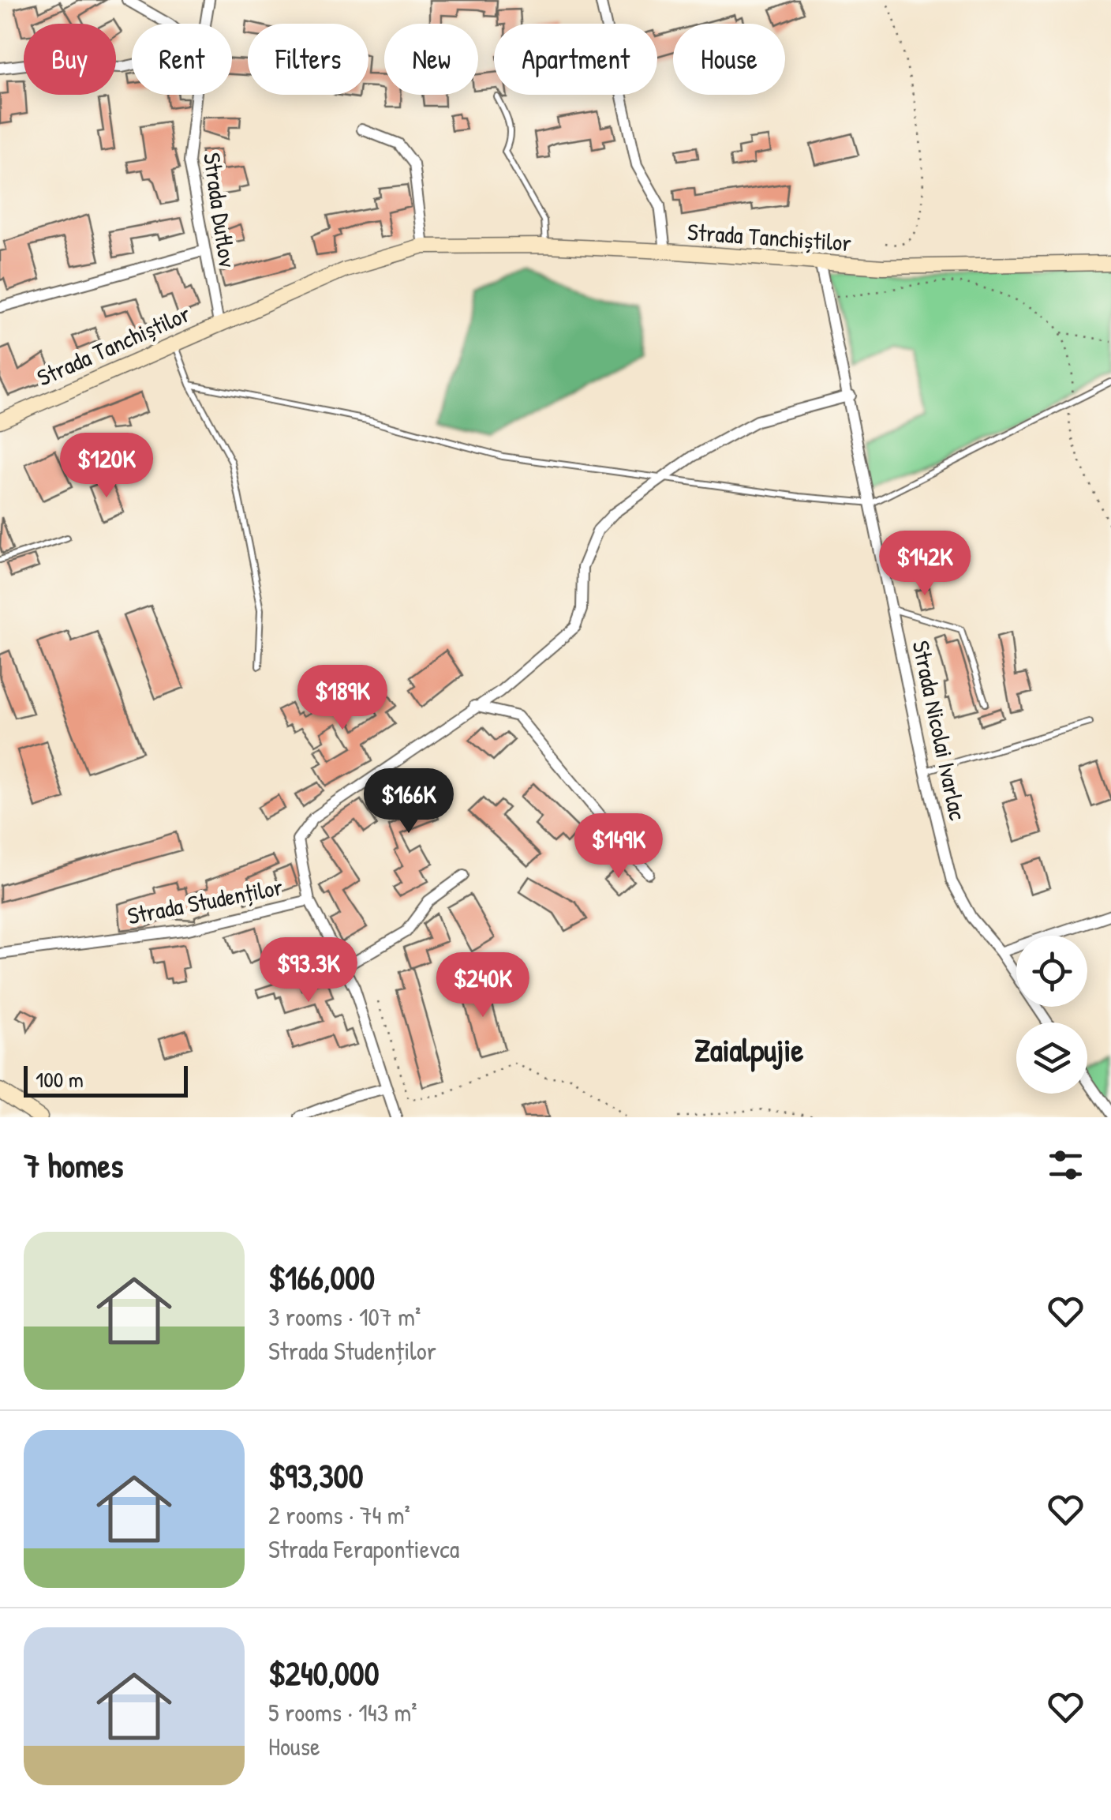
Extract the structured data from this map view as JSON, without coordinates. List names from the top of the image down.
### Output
{
  "streets": {
    "street": [
      "Strada Dutlov",
      "Strada Tanchiștilor",
      "Strada Nicolai Ivarlac",
      "Strada Studenților"
    ]
  },
  "crossings": [
    ["Strada Dutlov", "Strada Tanchiștilor"],
    ["Strada Tanchiștilor", "Strada Nicolai Ivarlac"],
    ["Strada Nicolai Ivarlac", "Strada Studenților"]
  ],
  "districts": ["Zaialpujie"],
  "scale_bar": "100 m",
  "page": {
    "chip": [
      "Buy",
      "Rent",
      "Filters",
      "New",
      "Apartment",
      "House"
    ],
    "price": [
      "$120K",
      "$142K",
      "$189K",
      "$166K",
      "$149K",
      "$93.3K",
      "$240K"
    ],
    "scale": "100 m",
    "heading": "7 homes",
    "list": [
      {
        "name": "$166,000",
        "note": "3 rooms · 107 m² · Strada Studenților"
      },
      {
        "name": "$93,300",
        "note": "2 rooms · 74 m² · Strada Ferapontievca"
      },
      {
        "name": "$240,000",
        "note": "5 rooms · 143 m² · House"
      }
    ]
  }
}
